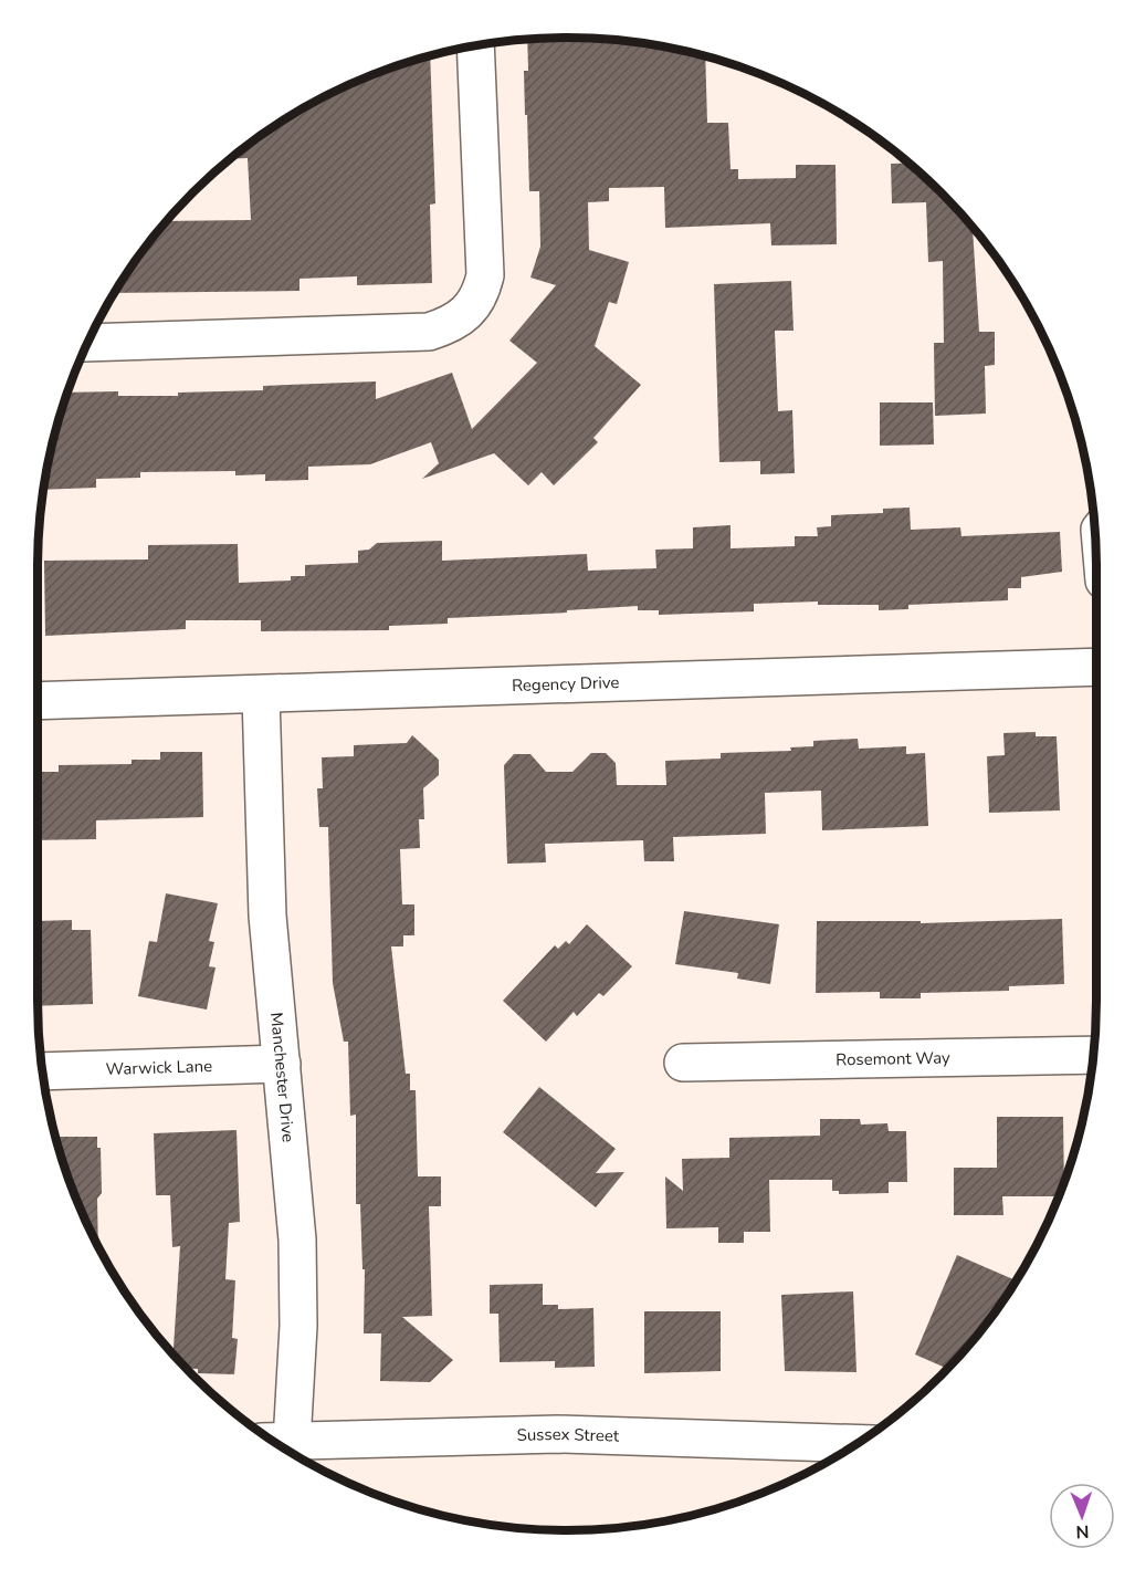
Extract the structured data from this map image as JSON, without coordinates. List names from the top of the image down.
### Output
{
  "streets": {
    "street": [
      "Regency Drive",
      "Rosemont Way",
      "Warwick Lane",
      "Manchester Drive",
      "Sussex Street"
    ]
  },
  "crossings": [
    ["Regency Drive", "Manchester Drive"],
    ["Warwick Lane", "Manchester Drive"]
  ],
  "north": "bottom"
}
